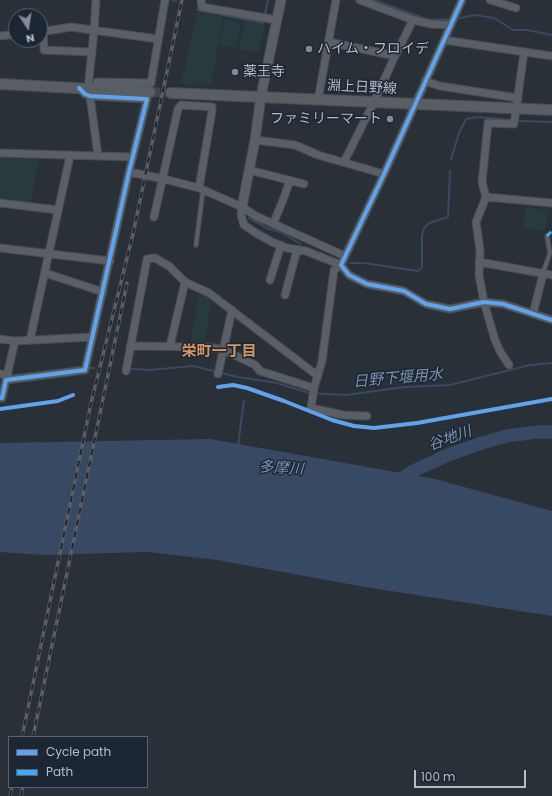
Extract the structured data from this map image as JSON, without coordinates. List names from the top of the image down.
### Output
{
  "streets": {
    "main road": ["淵上日野線"]
  },
  "districts": ["栄町一丁目"],
  "water": ["日野下堰用水", "谷地川", "多摩川"],
  "places": ["ハイム・フロイデ", "薬王寺", "ファミリーマート"],
  "legend": ["Cycle path", "Path"],
  "scale_bar": "100 m",
  "north": "bottom"
}
